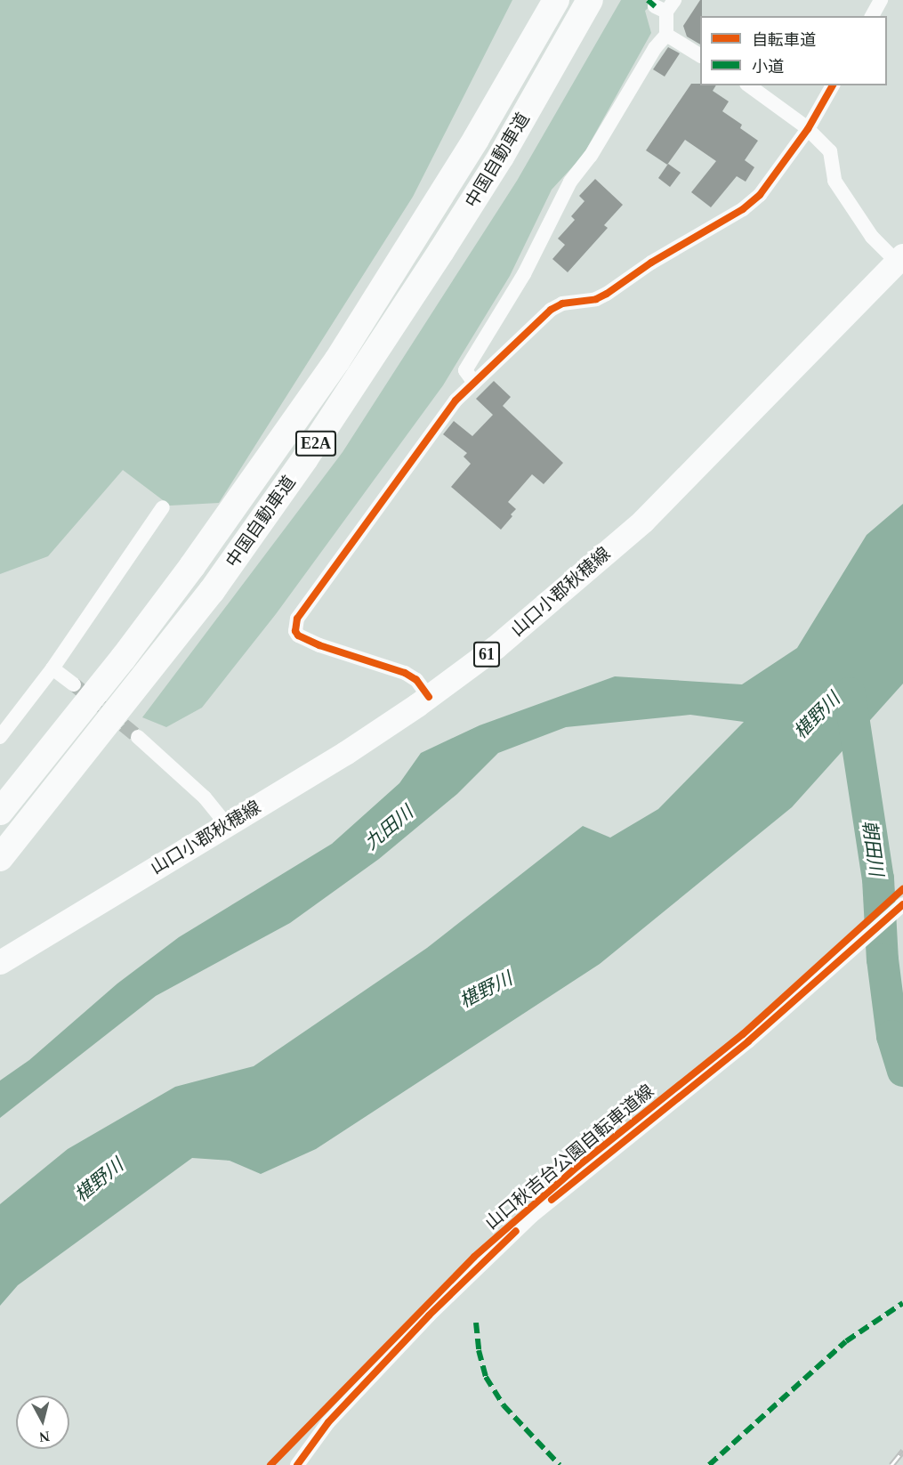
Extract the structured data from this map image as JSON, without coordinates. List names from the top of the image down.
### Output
{
  "streets": {
    "highway": ["中国自動車道", "E2A"],
    "main road": ["山口小郡秋穂線", "61"],
    "cycle path": ["山口秋吉台公園自転車道線"]
  },
  "water": ["椹野川", "九田川", "朝田川"],
  "legend": ["自転車道", "小道"],
  "north": "bottom"
}
